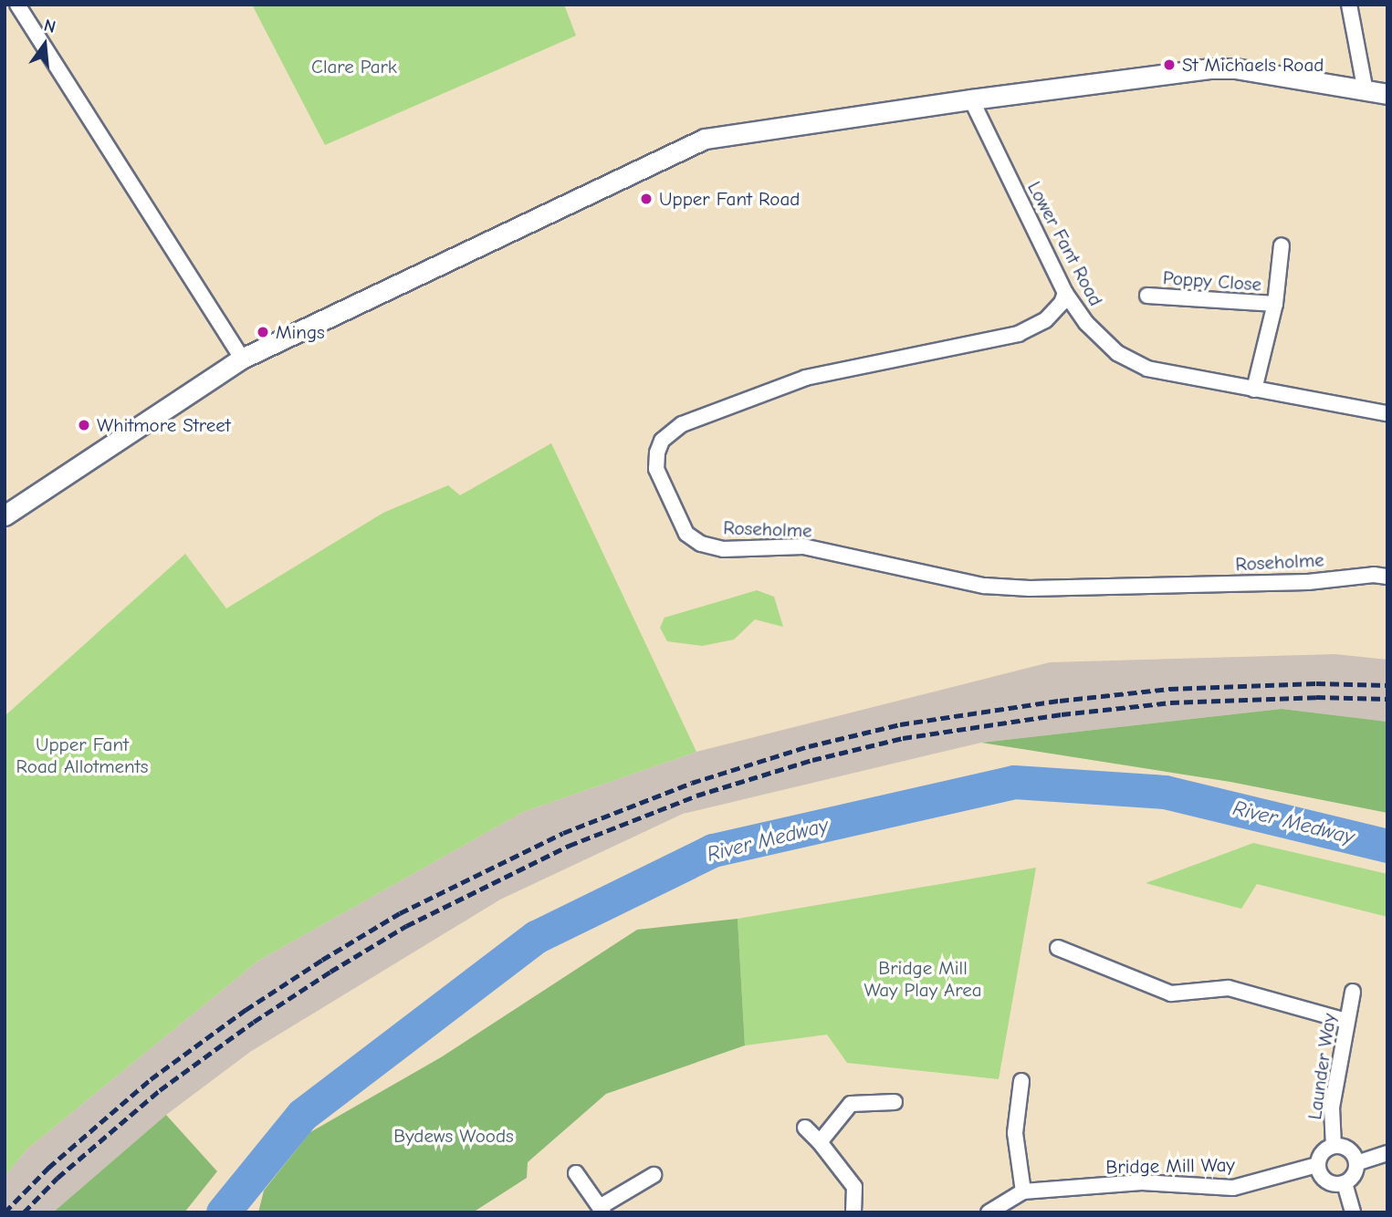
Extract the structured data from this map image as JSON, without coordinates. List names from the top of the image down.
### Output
{
  "streets": {
    "street": [
      "Lower Fant Road",
      "Poppy Close",
      "Roseholme",
      "Launder Way",
      "Bridge Mill Way"
    ]
  },
  "crossings": [
    ["Lower Fant Road", "Poppy Close"],
    ["Lower Fant Road", "Roseholme"],
    ["Launder Way", "Bridge Mill Way"]
  ],
  "water": ["River Medway"],
  "parks": [
    "Clare Park",
    "Upper Fant Road Allotments",
    "Bridge Mill Way Play Area",
    "Bydews Woods"
  ],
  "places": [
    "St Michaels Road",
    "Upper Fant Road",
    "Mings",
    "Whitmore Street"
  ],
  "north": "top"
}
